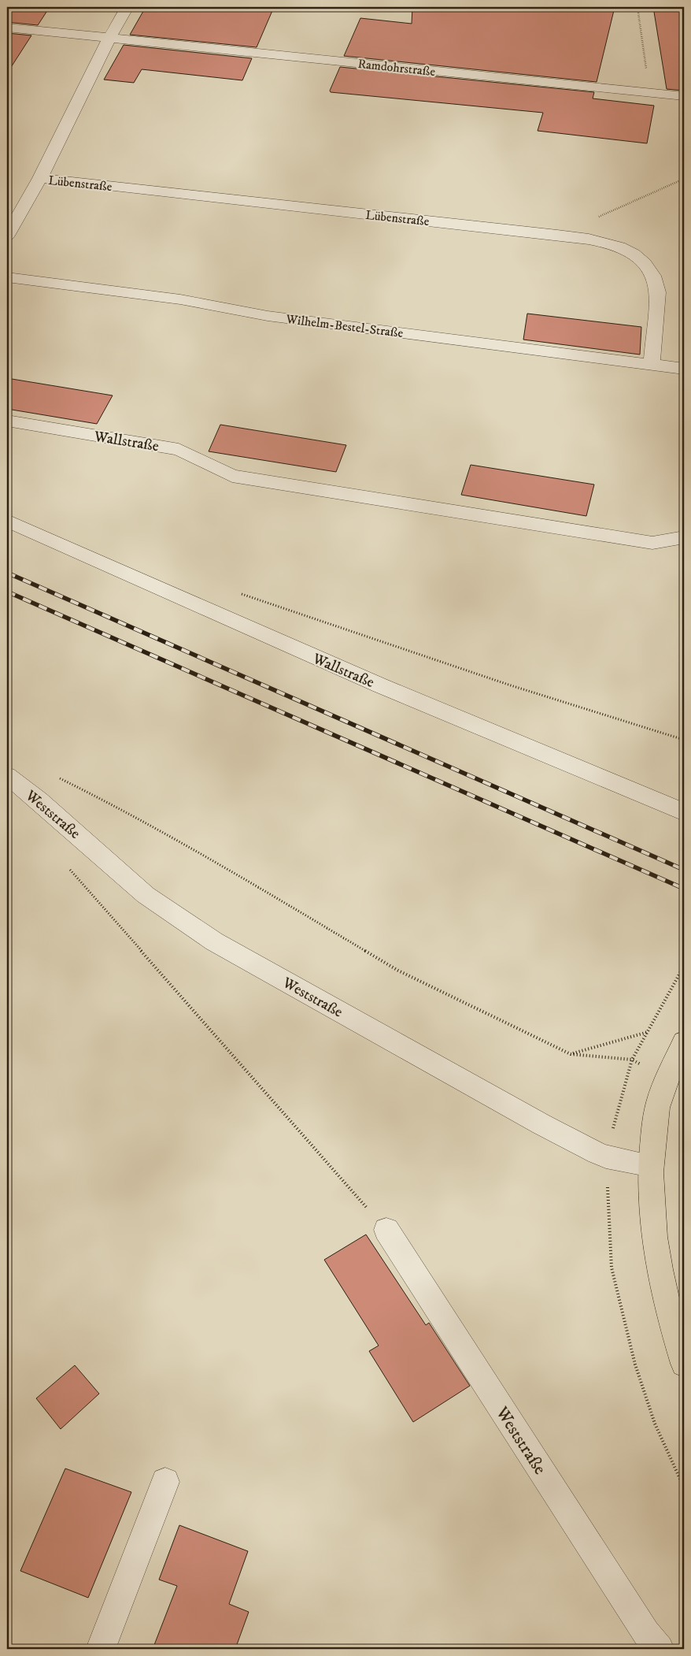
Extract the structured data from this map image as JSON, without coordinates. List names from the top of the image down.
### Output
{
  "streets": {
    "street": [
      "Ramdohrstraße",
      "Lübenstraße",
      "Wilhelm-Bestel-Straße",
      "Wallstraße",
      "Weststraße"
    ]
  },
  "crossings": [
    ["Ramdohrstraße", "Lübenstraße"],
    ["Lübenstraße", "Wilhelm-Bestel-Straße"]
  ]
}
